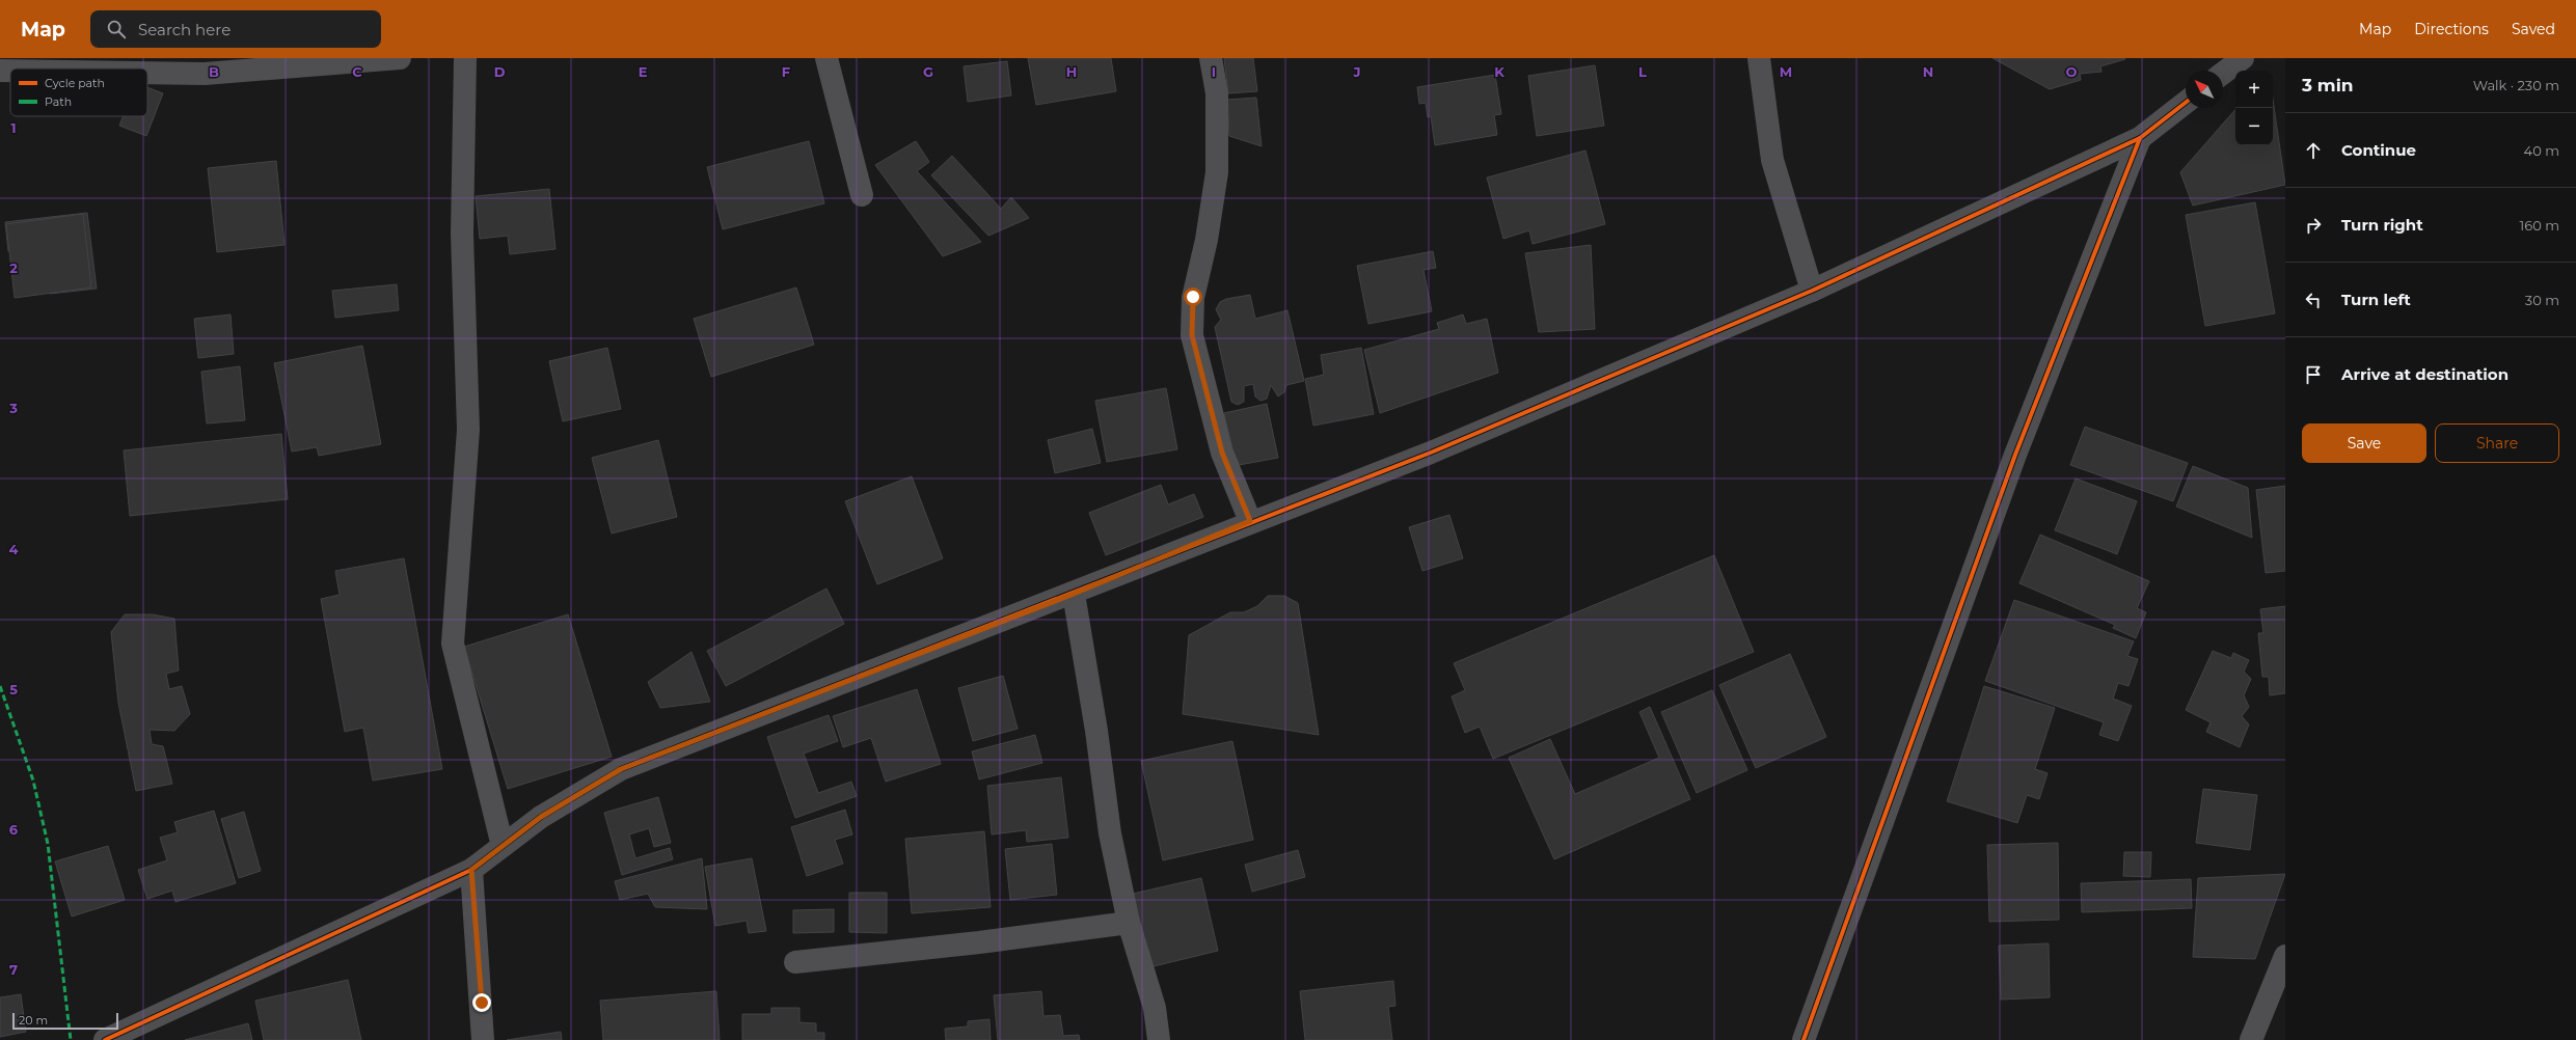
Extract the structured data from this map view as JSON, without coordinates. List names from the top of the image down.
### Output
{
  "legend": ["Cycle path", "Path"],
  "scale_bar": "20 m",
  "north": "top left",
  "page": {
    "header": "Map",
    "search": "Search here",
    "nav": ["Map", "Directions", "Saved"],
    "heading": ["3 min", "Walk · 230 m"],
    "map_buttons": ["+", "−"],
    "list": [
      ["Continue", "40 m"],
      ["Turn right", "160 m"],
      ["Turn left", "30 m"],
      "Arrive at destination"
    ],
    "buttons": ["Save", "Share"],
    "scale": "20 m"
  },
  "grid": {
    "columns": [
      "B",
      "C",
      "D",
      "E",
      "F",
      "G",
      "H",
      "I",
      "J",
      "K",
      "L",
      "M",
      "N",
      "O"
    ],
    "rows": [
      "1",
      "2",
      "3",
      "4",
      "5",
      "6",
      "7"
    ]
  }
}
